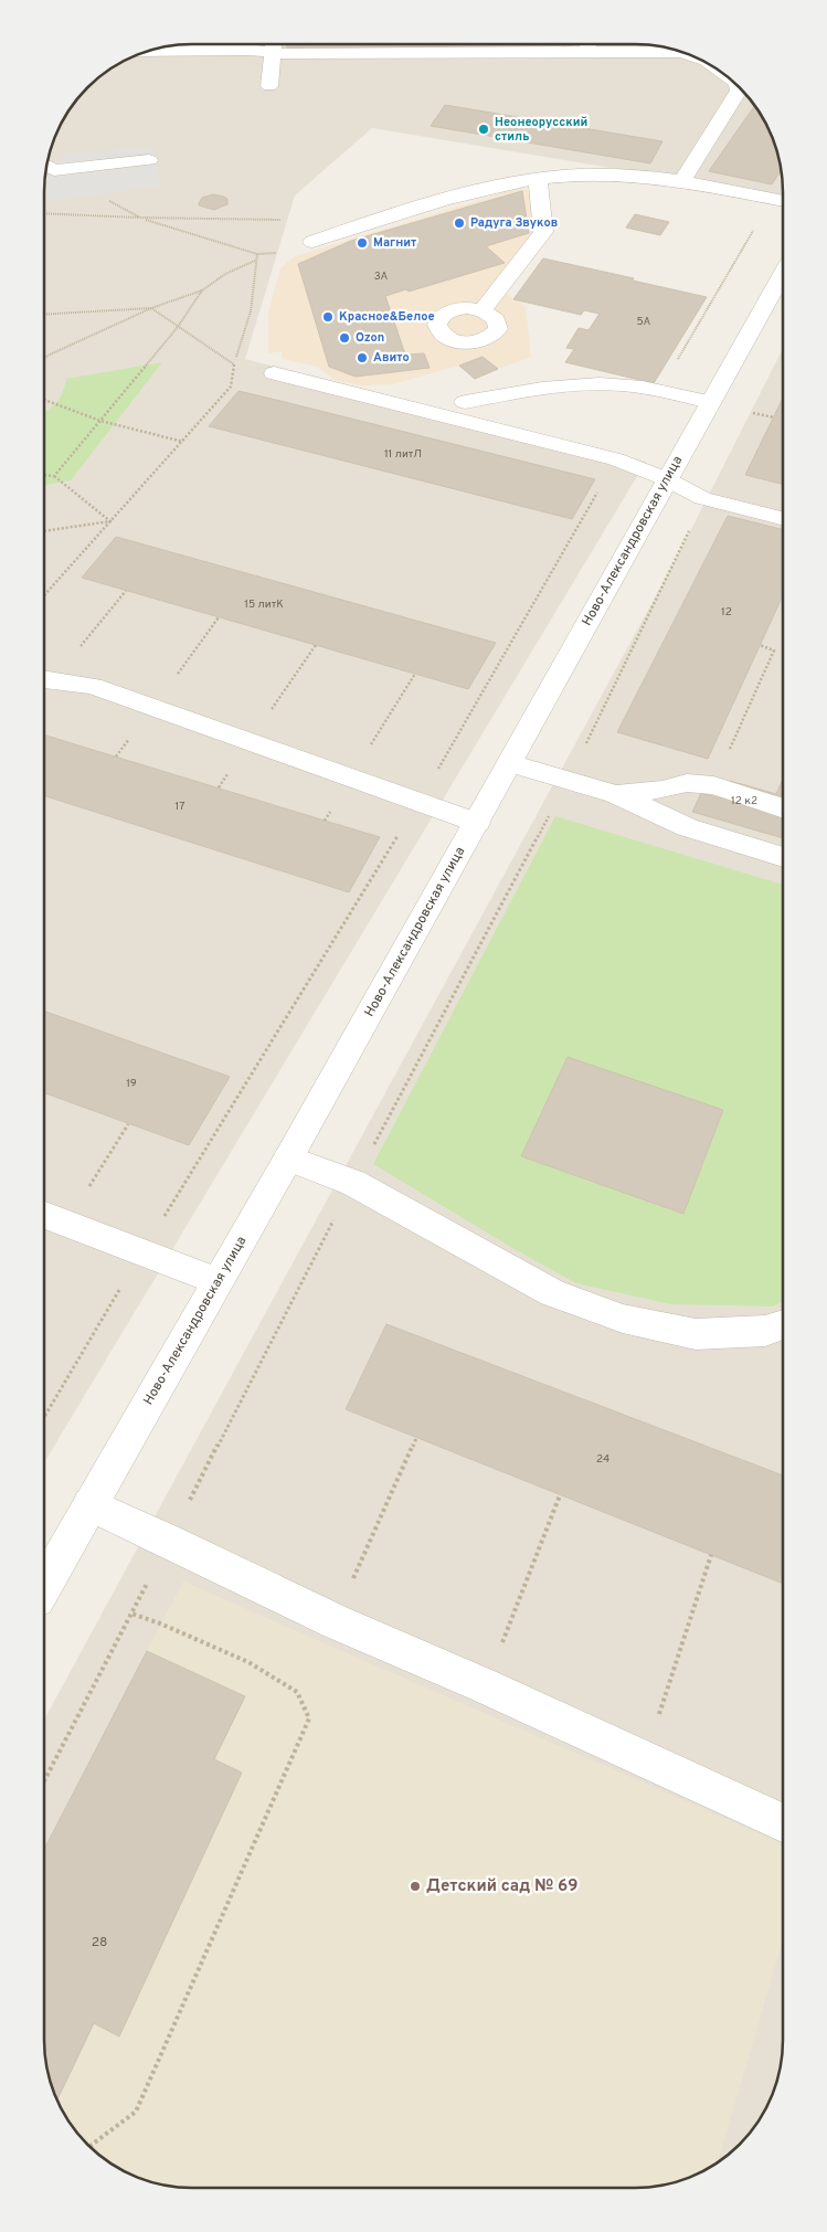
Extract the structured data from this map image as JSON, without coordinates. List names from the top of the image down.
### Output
{
  "streets": {
    "street": ["Ново-Александровская улица"]
  },
  "places": [
    "Неонеорусский стиль",
    "Радуга Звуков",
    "Магнит",
    "Красное&Белое",
    "Ozon",
    "Авито",
    "Детский сад № 69"
  ],
  "house_numbers": [
    "3А",
    "5А",
    "11 литЛ",
    "15 литК",
    "12",
    "12 к2",
    "17",
    "19",
    "24",
    "28"
  ]
}
